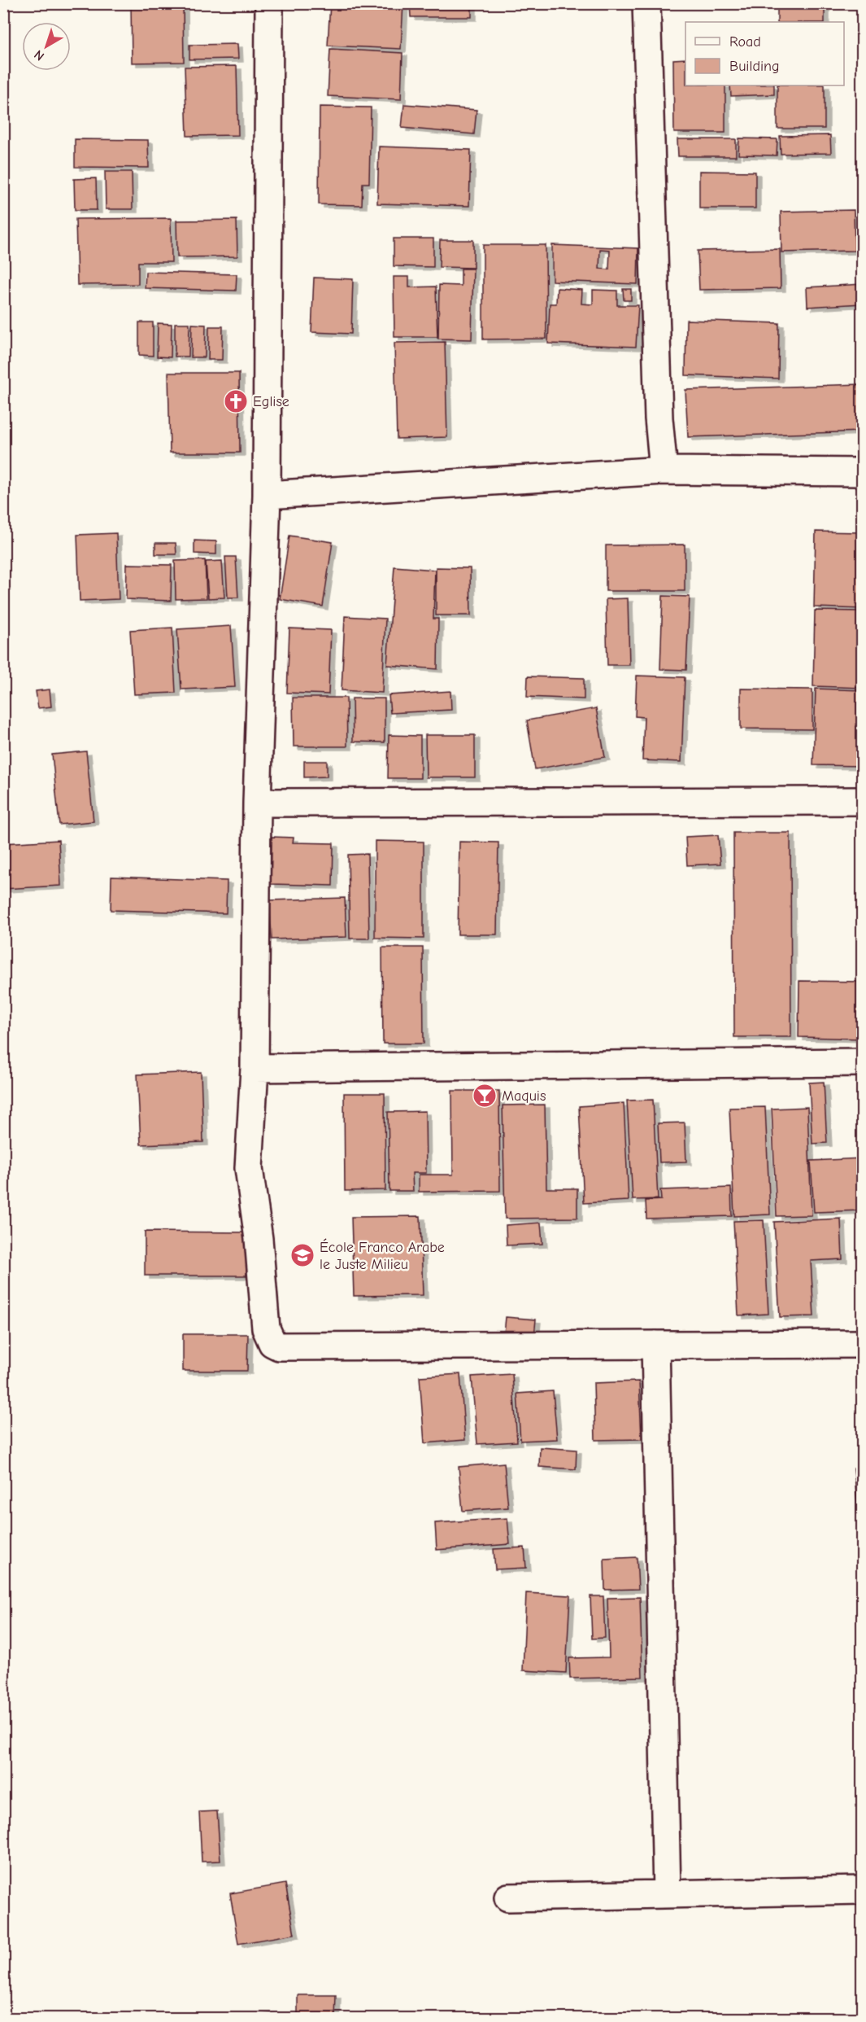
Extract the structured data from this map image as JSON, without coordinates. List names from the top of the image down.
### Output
{
  "places": {
    "church": ["Eglise"],
    "bar": ["Maquis"],
    "school or university": ["École Franco Arabe le Juste Milieu"]
  },
  "legend": ["Road", "Building"],
  "north": "bottom left"
}
